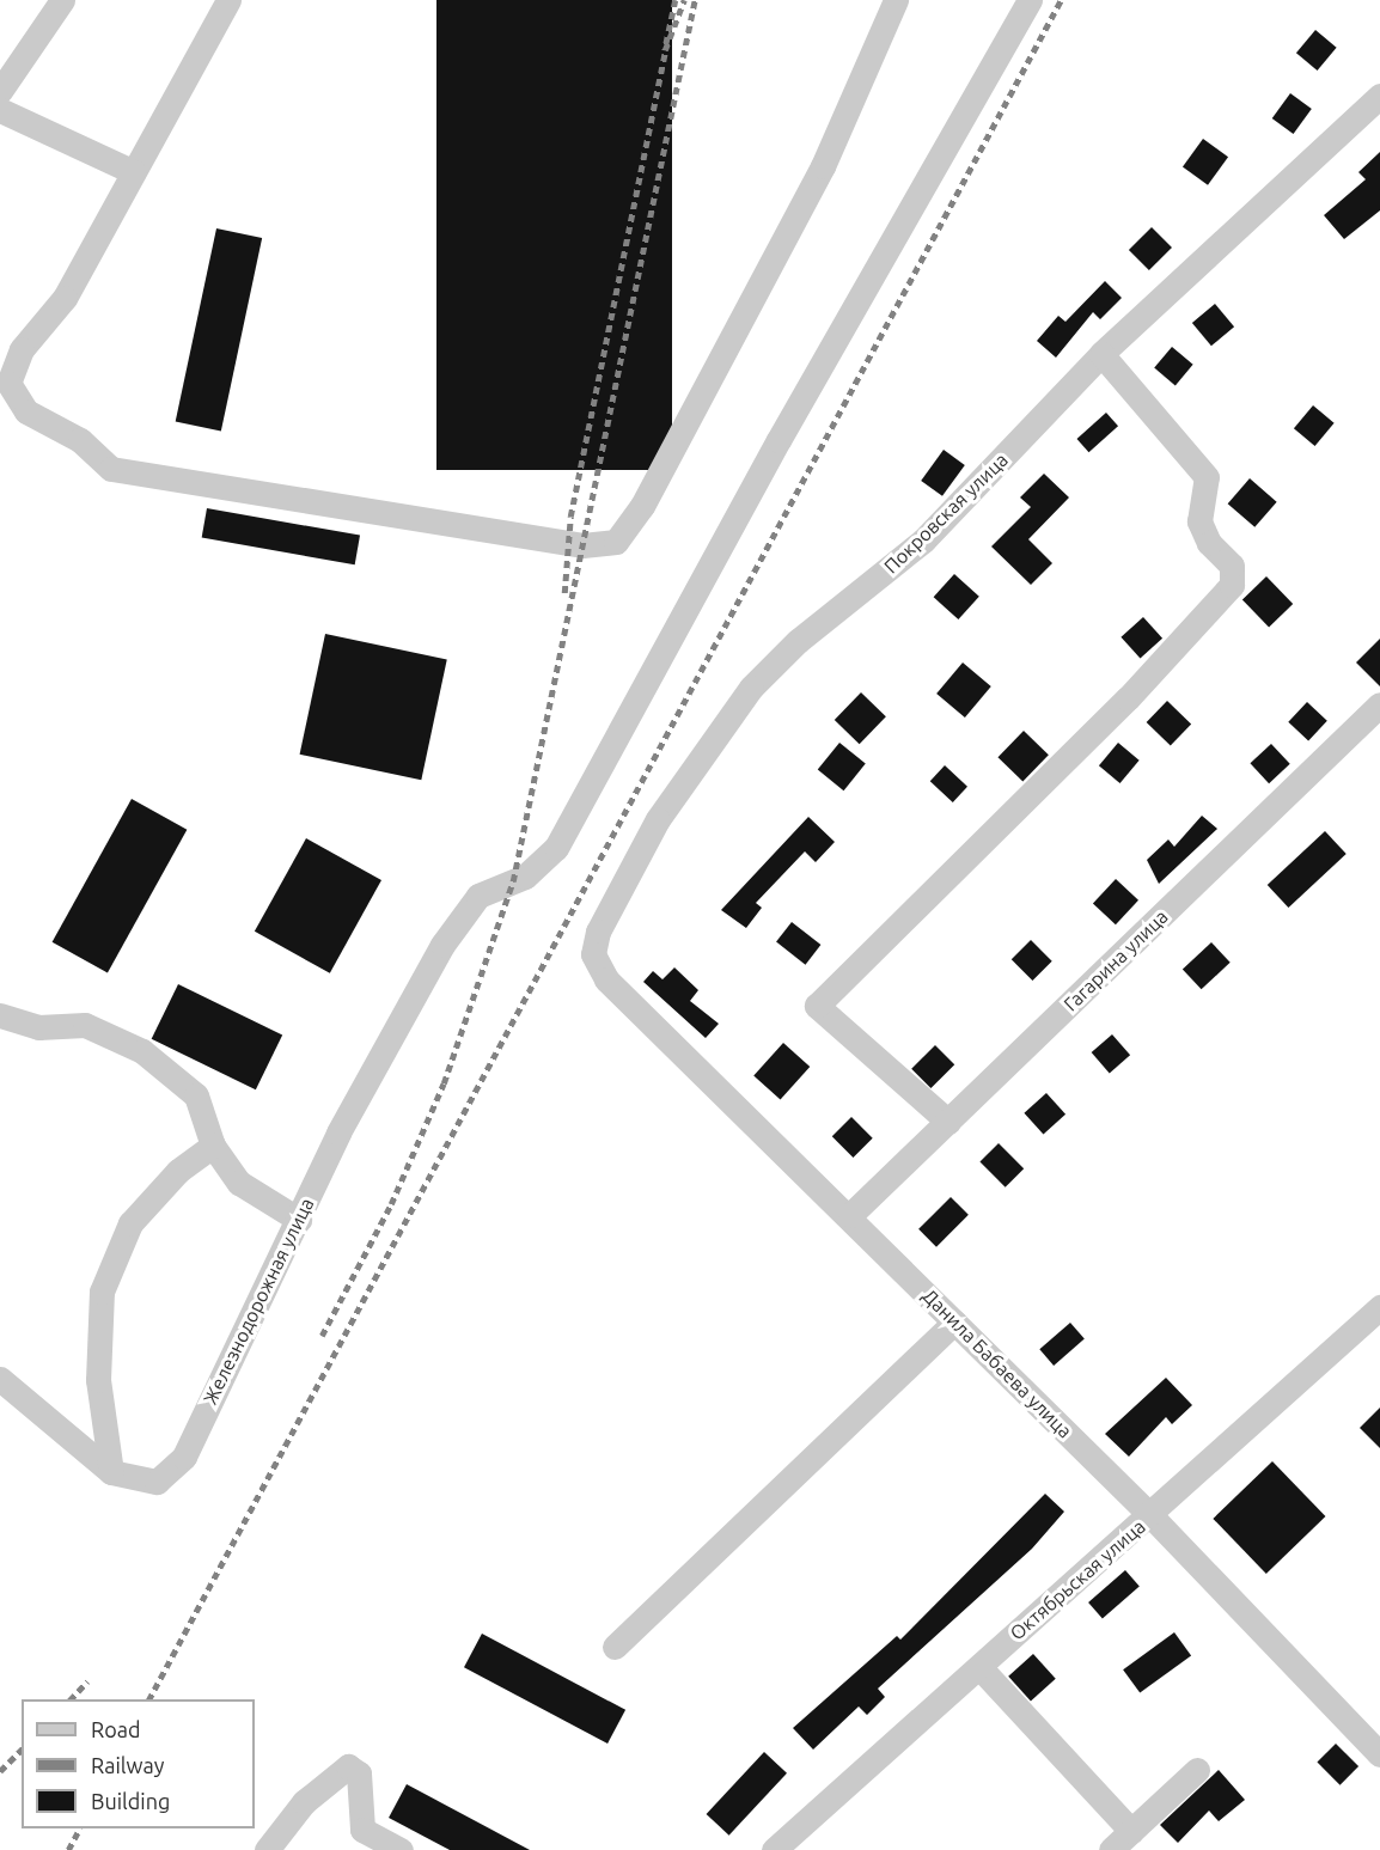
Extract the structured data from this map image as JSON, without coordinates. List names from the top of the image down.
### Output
{
  "streets": {
    "street": [
      "Покровская улица",
      "Гагарина улица",
      "Железнодорожная улица",
      "Данила Бабаева улица",
      "Октябрьская улица"
    ]
  },
  "crossings": [
    ["Покровская улица", "Данила Бабаева улица"],
    ["Гагарина улица", "Данила Бабаева улица"],
    ["Данила Бабаева улица", "Октябрьская улица"]
  ],
  "legend": ["Road", "Railway", "Building"]
}
